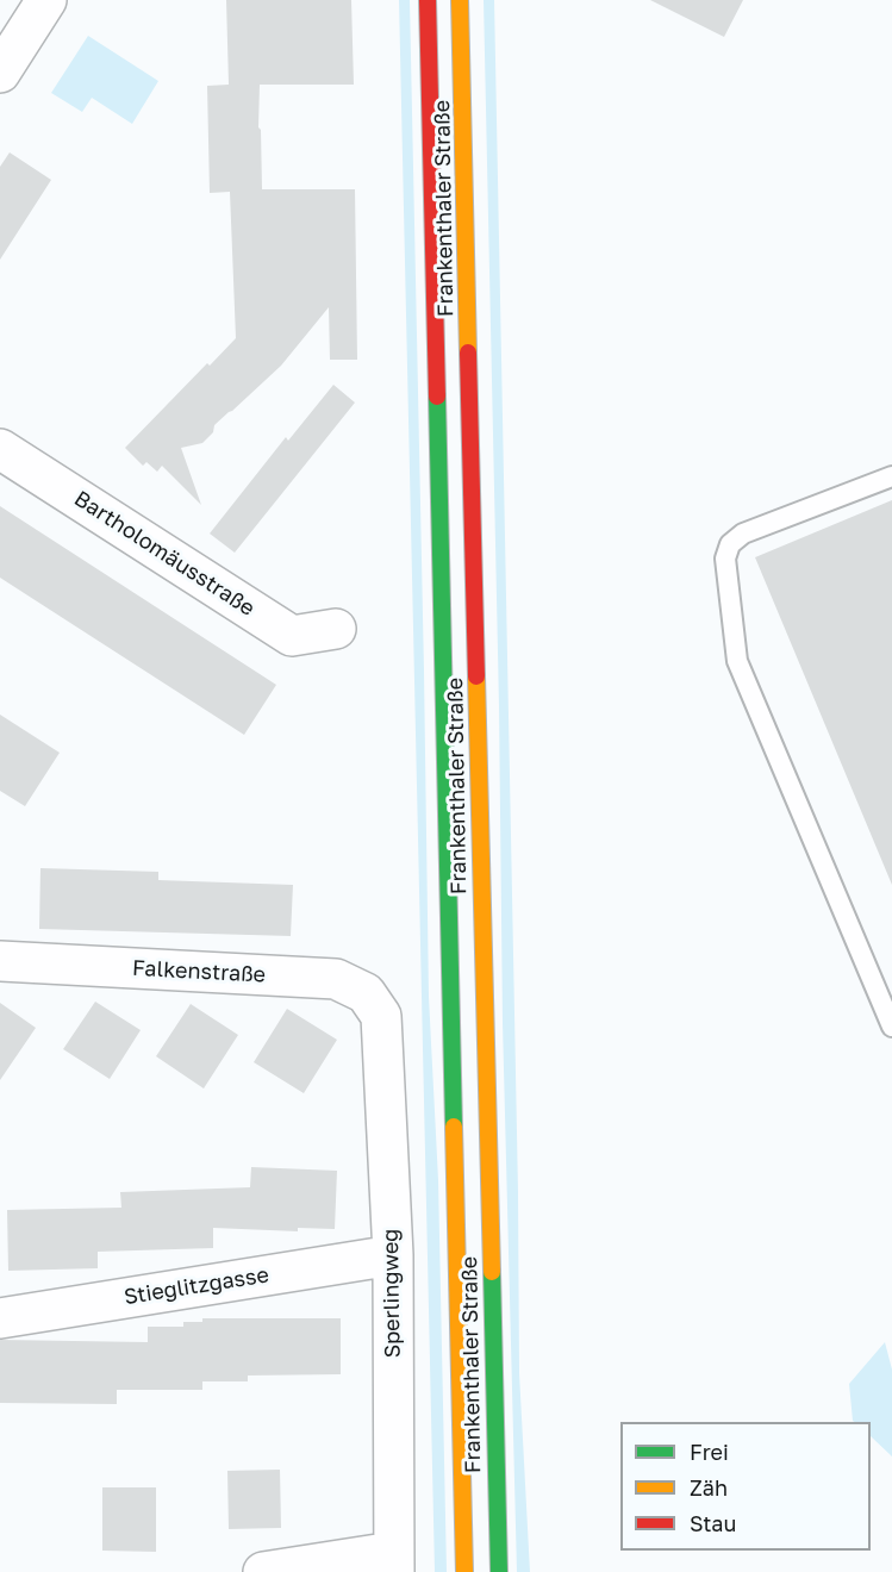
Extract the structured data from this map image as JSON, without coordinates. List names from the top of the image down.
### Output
{
  "streets": {
    "main road": ["Frankenthaler Straße"],
    "street": [
      "Bartholomäusstraße",
      "Falkenstraße",
      "Stieglitzgasse",
      "Sperlingweg"
    ]
  },
  "crossings": [
    ["Falkenstraße", "Sperlingweg"],
    ["Stieglitzgasse", "Sperlingweg"]
  ],
  "legend": ["Frei", "Zäh", "Stau"]
}
